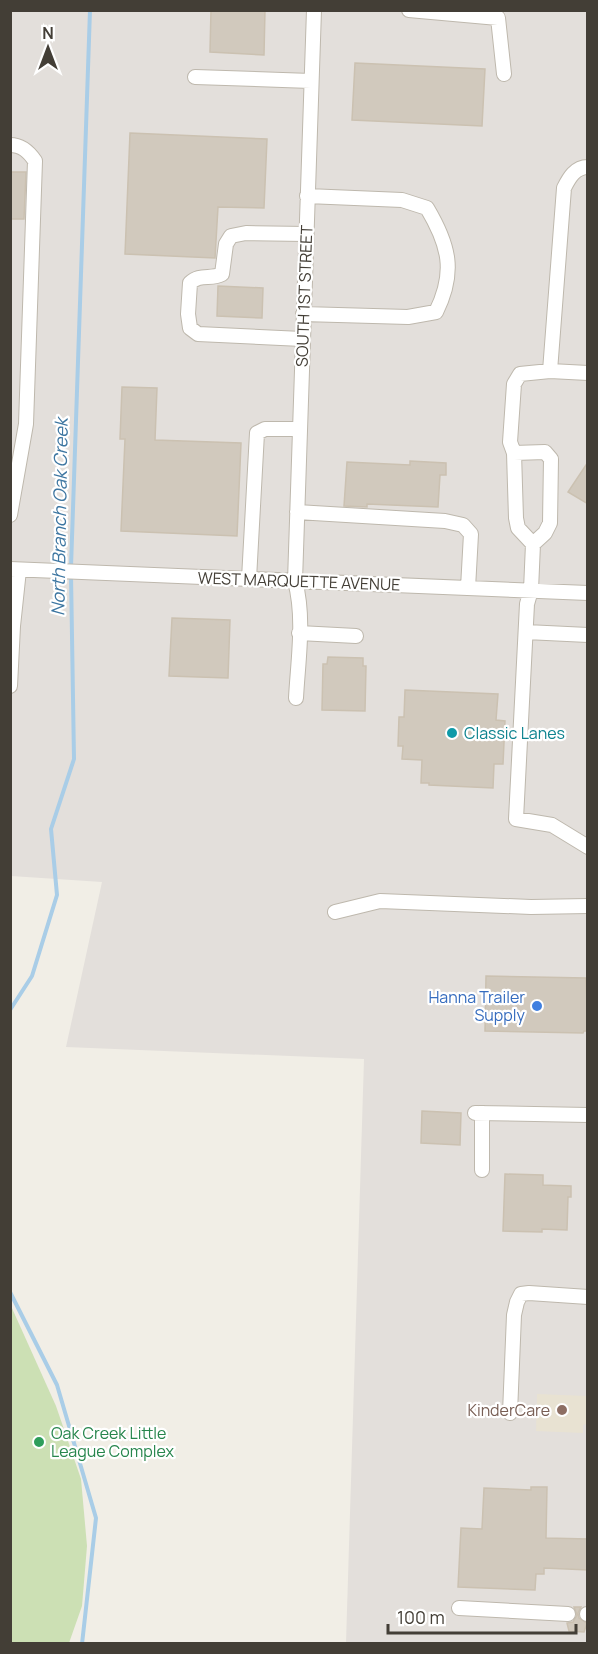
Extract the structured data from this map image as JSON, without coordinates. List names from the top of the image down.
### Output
{
  "streets": {
    "street": ["SOUTH 1ST STREET", "WEST MARQUETTE AVENUE"]
  },
  "crossings": [
    ["SOUTH 1ST STREET", "WEST MARQUETTE AVENUE"]
  ],
  "water": ["North Branch Oak Creek"],
  "places": [
    "Classic Lanes",
    "Hanna Trailer Supply",
    "KinderCare",
    "Oak Creek Little League Complex"
  ],
  "scale_bar": "100 m",
  "north": "top"
}
